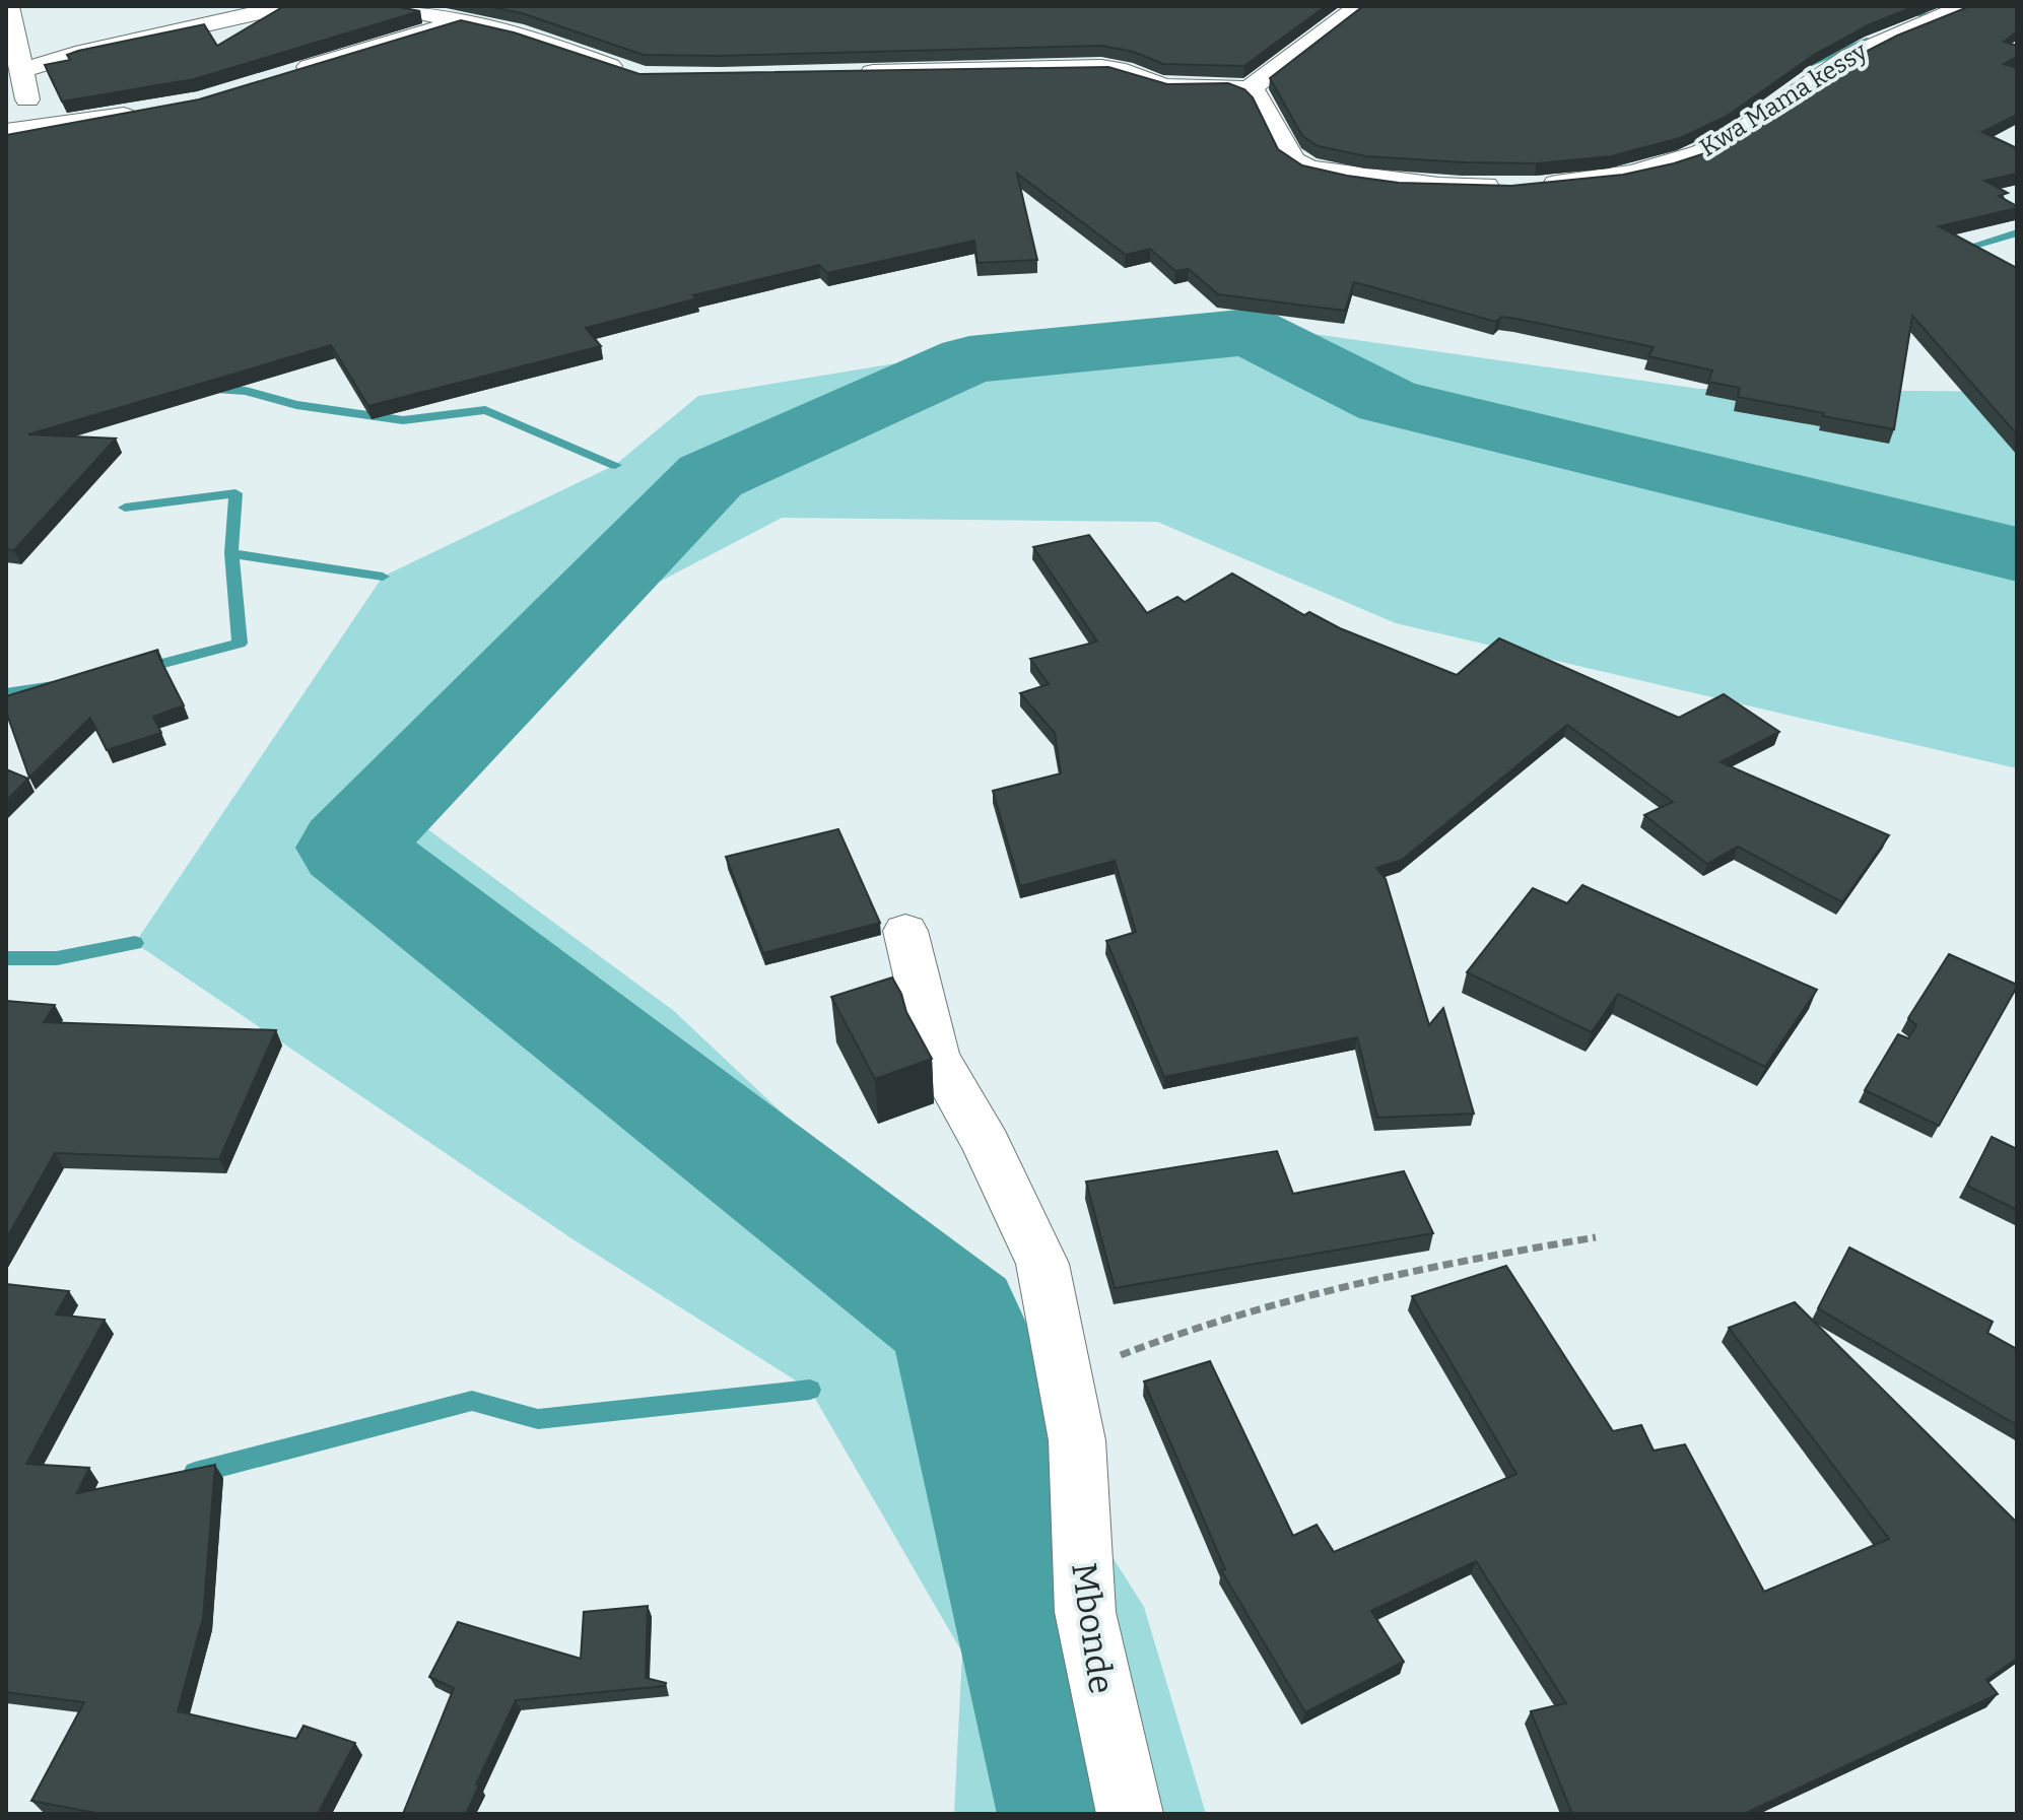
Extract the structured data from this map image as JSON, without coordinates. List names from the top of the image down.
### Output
{
  "streets": {
    "street": ["Kwa Mama kessy", "Mbonde"]
  }
}
